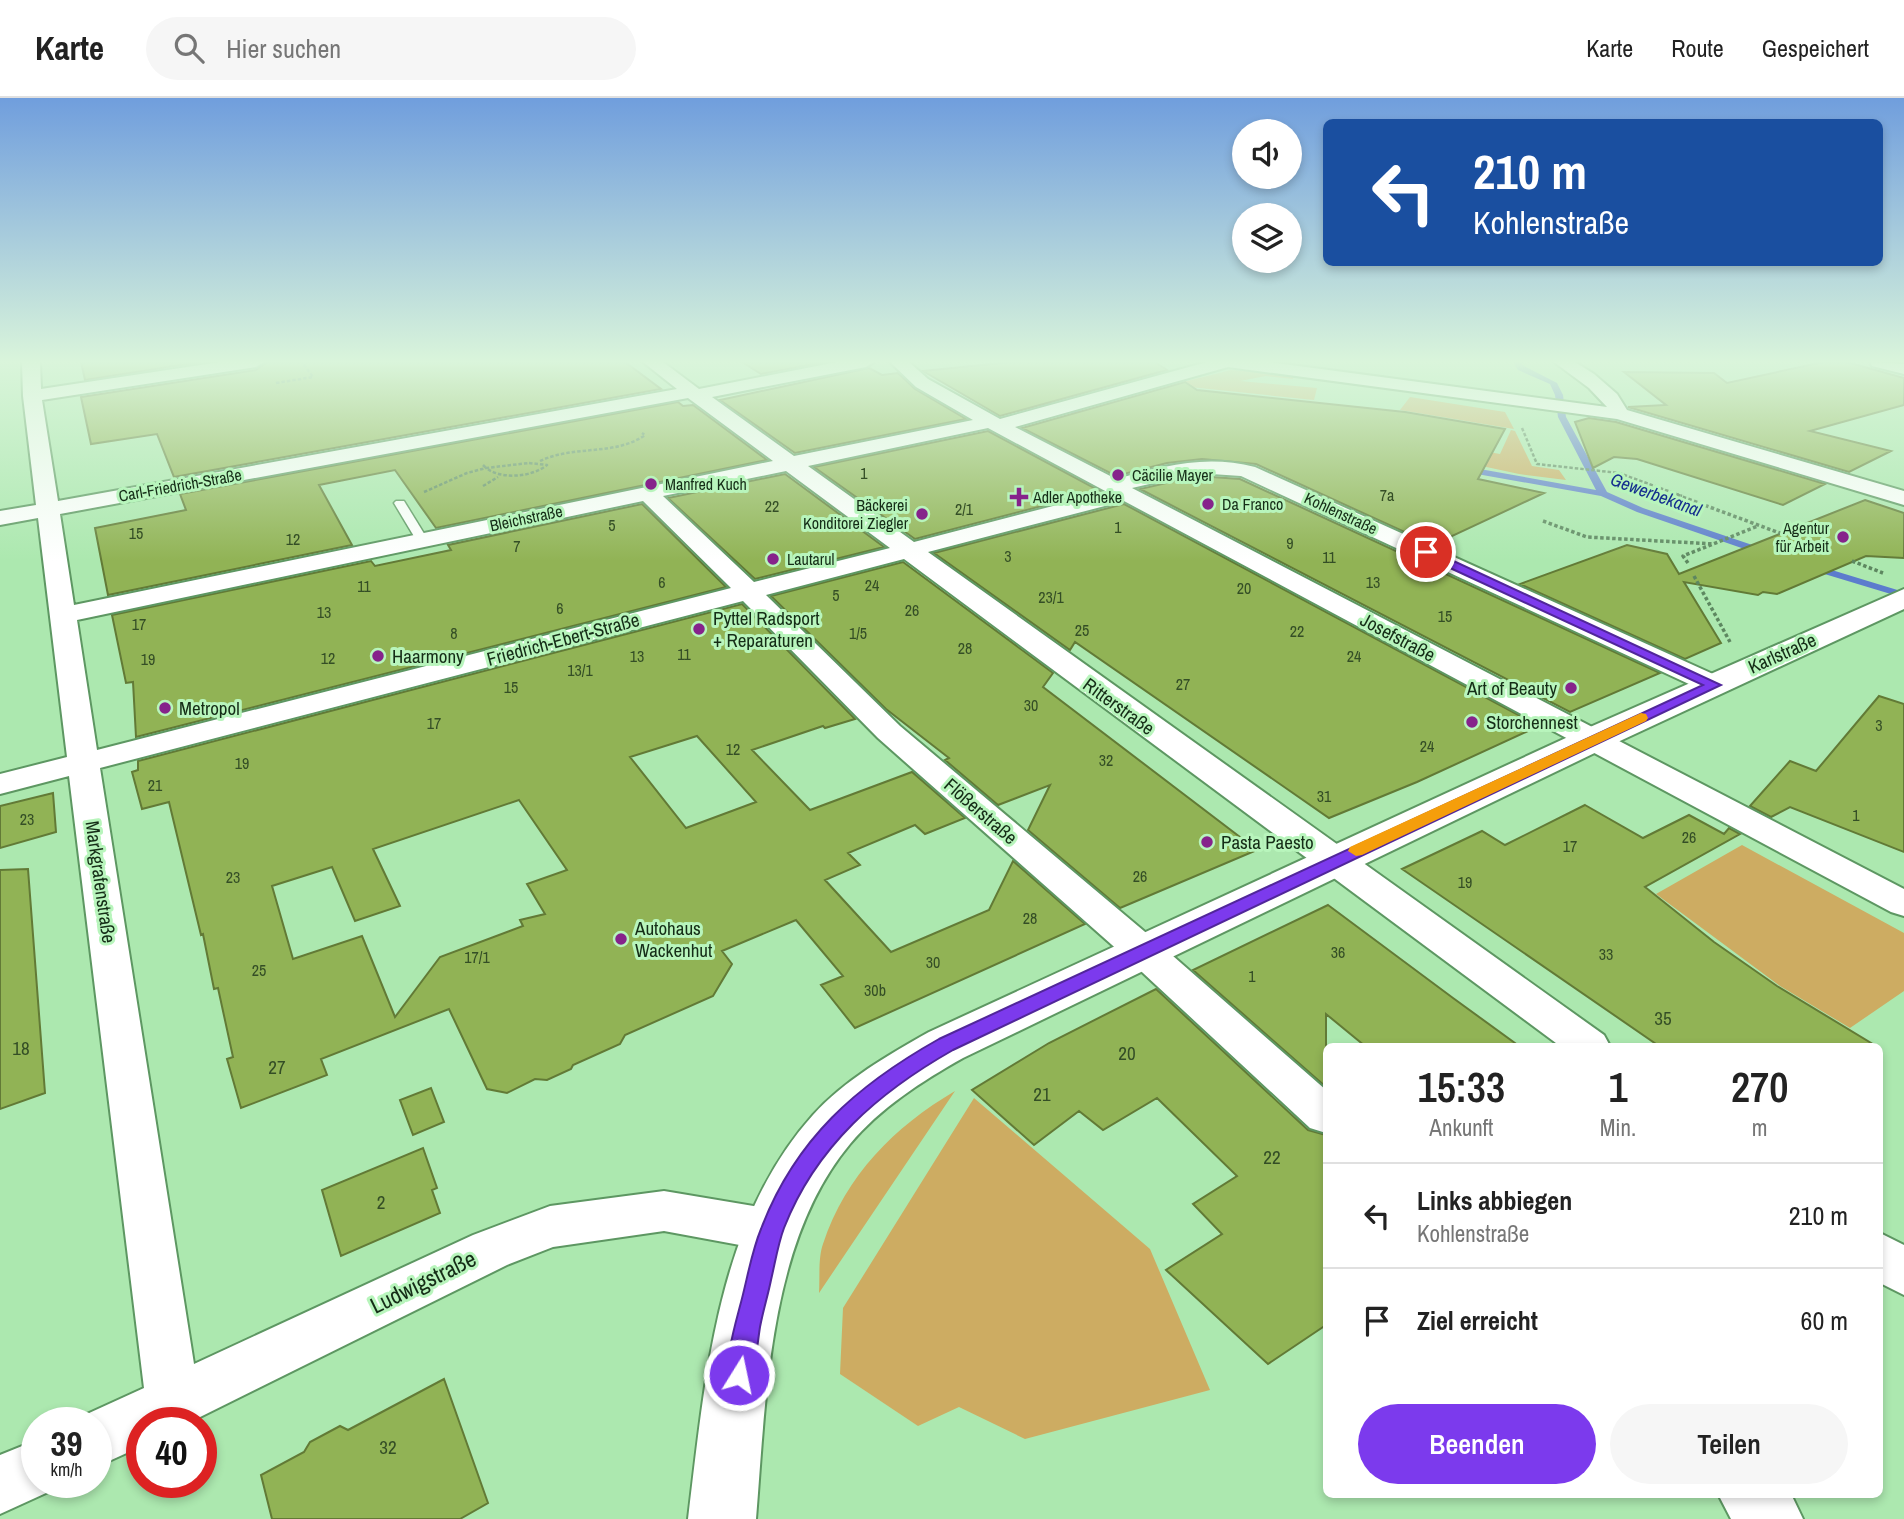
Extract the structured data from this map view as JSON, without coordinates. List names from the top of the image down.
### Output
{
  "streets": {
    "street": [
      "Carl-Friedrich-Straße",
      "Kohlenstraße",
      "Bleichstraße",
      "Josefstraße",
      "Friedrich-Ebert-Straße",
      "Karlstraße",
      "Ritterstraße",
      "Flößerstraße",
      "Markgrafenstraße",
      "Ludwigstraße"
    ]
  },
  "crossings": [
    ["Carl-Friedrich-Straße", "Markgrafenstraße"],
    ["Kohlenstraße", "Josefstraße"],
    ["Kohlenstraße", "Friedrich-Ebert-Straße"],
    ["Kohlenstraße", "Karlstraße"],
    ["Bleichstraße", "Ritterstraße"],
    ["Bleichstraße", "Flößerstraße"],
    ["Bleichstraße", "Markgrafenstraße"],
    ["Josefstraße", "Friedrich-Ebert-Straße"],
    ["Josefstraße", "Karlstraße"],
    ["Friedrich-Ebert-Straße", "Ritterstraße"],
    ["Friedrich-Ebert-Straße", "Flößerstraße"],
    ["Friedrich-Ebert-Straße", "Markgrafenstraße"],
    ["Karlstraße", "Ritterstraße"],
    ["Karlstraße", "Flößerstraße"],
    ["Karlstraße", "Ludwigstraße"],
    ["Markgrafenstraße", "Ludwigstraße"]
  ],
  "water": ["Gewerbekanal"],
  "places": {
    "other": [
      "Cäcilie Mayer",
      "Manfred Kuch",
      "Da Franco",
      "Bäckerei Konditorei Ziegler",
      "Agentur für Arbeit",
      "Lautarul",
      "Pyttel Radsport + Reparaturen",
      "Haarmony",
      "Art of Beauty",
      "Metropol",
      "Storchennest",
      "Pasta Paesto",
      "Autohaus Wackenhut"
    ],
    "health": ["Adler Apotheke"]
  },
  "house_numbers": [
    "1",
    "7a",
    "22",
    "2/1",
    "5",
    "1",
    "15",
    "12",
    "9",
    "7",
    "3",
    "11",
    "6",
    "13",
    "24",
    "11",
    "20",
    "5",
    "23/1",
    "6",
    "26",
    "13",
    "15",
    "17",
    "25",
    "22",
    "8",
    "1/5",
    "28",
    "11",
    "13",
    "24",
    "12",
    "19",
    "13/1",
    "27",
    "15",
    "30",
    "17",
    "3",
    "24",
    "12",
    "32",
    "19",
    "21",
    "31",
    "1",
    "23",
    "26",
    "17",
    "26",
    "23",
    "19",
    "28",
    "36",
    "33",
    "17/1",
    "30",
    "25",
    "1",
    "30b",
    "35",
    "18",
    "20",
    "27",
    "21",
    "22",
    "2",
    "32"
  ],
  "page": {
    "header": "Karte",
    "search": "Hier suchen",
    "nav": ["Karte", "Route", "Gespeichert"],
    "turn": ["210 m", "Kohlenstraße"],
    "eta": [
      "15:33",
      "Ankunft",
      "1",
      "Min.",
      "270",
      "m"
    ],
    "list": [
      {
        "name": "Links abbiegen",
        "note": "Kohlenstraße",
        "value": "210 m"
      },
      {
        "name": "Ziel erreicht",
        "value": "60 m"
      }
    ],
    "buttons": ["Beenden", "Teilen"],
    "speed": "39 km/h",
    "limit": "40"
  }
}
